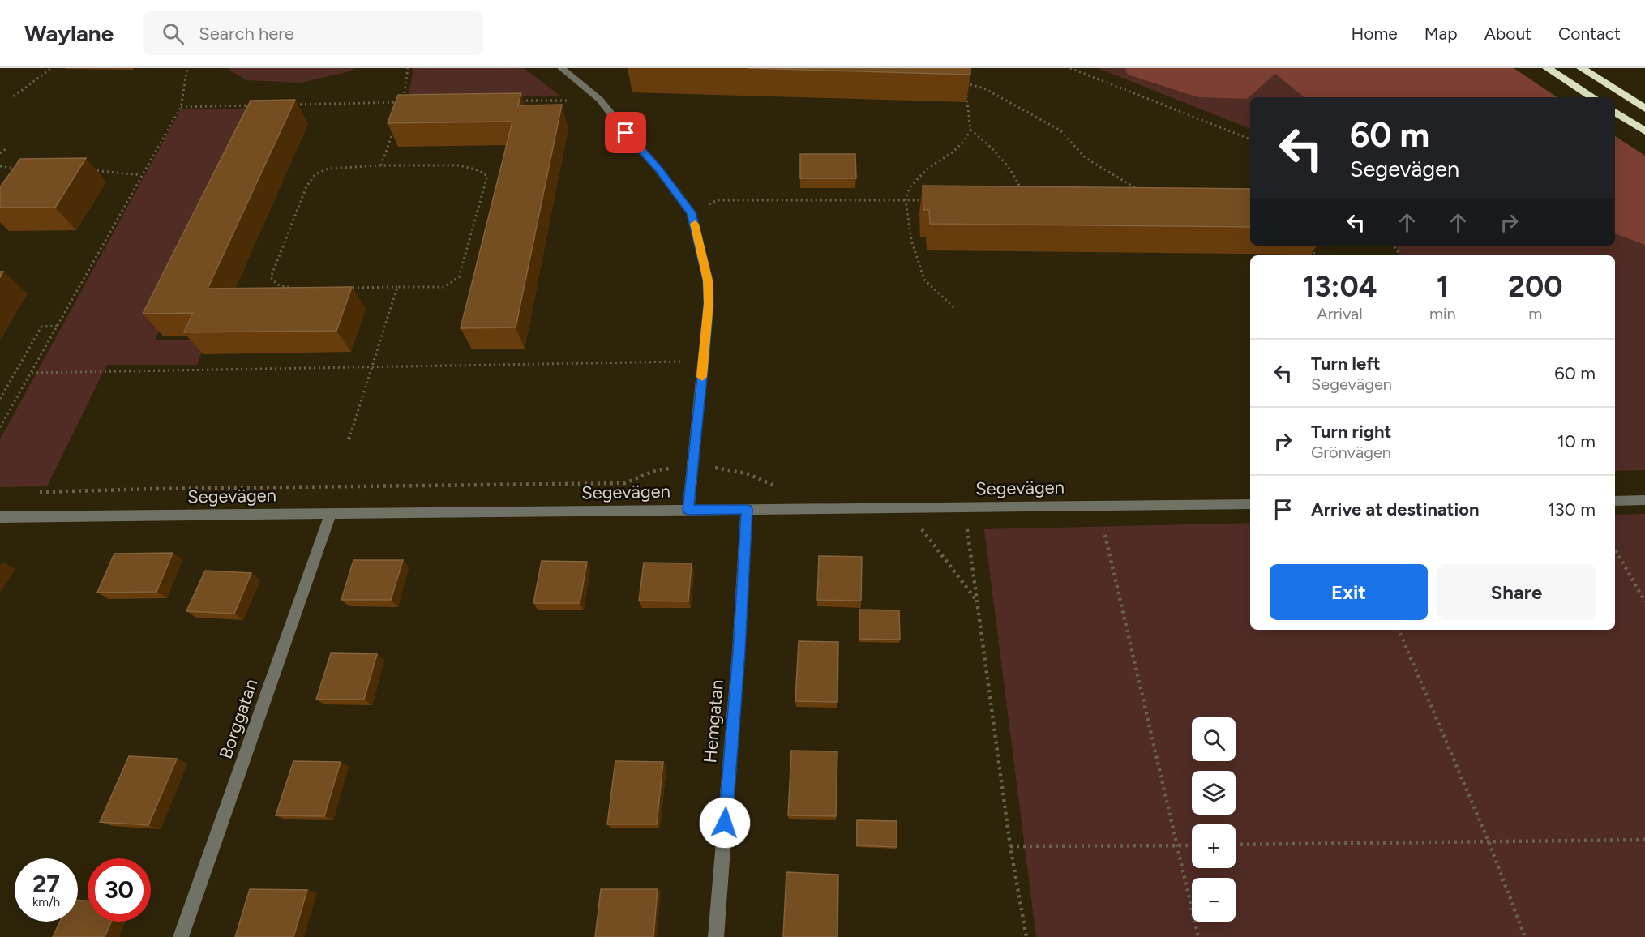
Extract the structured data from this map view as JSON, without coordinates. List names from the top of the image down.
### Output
{
  "streets": {
    "street": ["Segevägen", "Borggatan", "Hemgatan"]
  },
  "crossings": [
    ["Segevägen", "Borggatan"],
    ["Segevägen", "Hemgatan"]
  ],
  "page": {
    "header": "Waylane",
    "search": "Search here",
    "nav": [
      "Home",
      "Map",
      "About",
      "Contact"
    ],
    "turn": ["60 m", "Segevägen"],
    "eta": [
      "13:04",
      "Arrival",
      "1",
      "min",
      "200",
      "m"
    ],
    "list": [
      {
        "name": "Turn left",
        "note": "Segevägen",
        "value": "60 m"
      },
      {
        "name": "Turn right",
        "note": "Grönvägen",
        "value": "10 m"
      },
      {
        "name": "Arrive at destination",
        "value": "130 m"
      }
    ],
    "buttons": ["Exit", "Share"],
    "map_buttons": ["+", "−"],
    "speed": "27 km/h",
    "limit": "30"
  }
}
